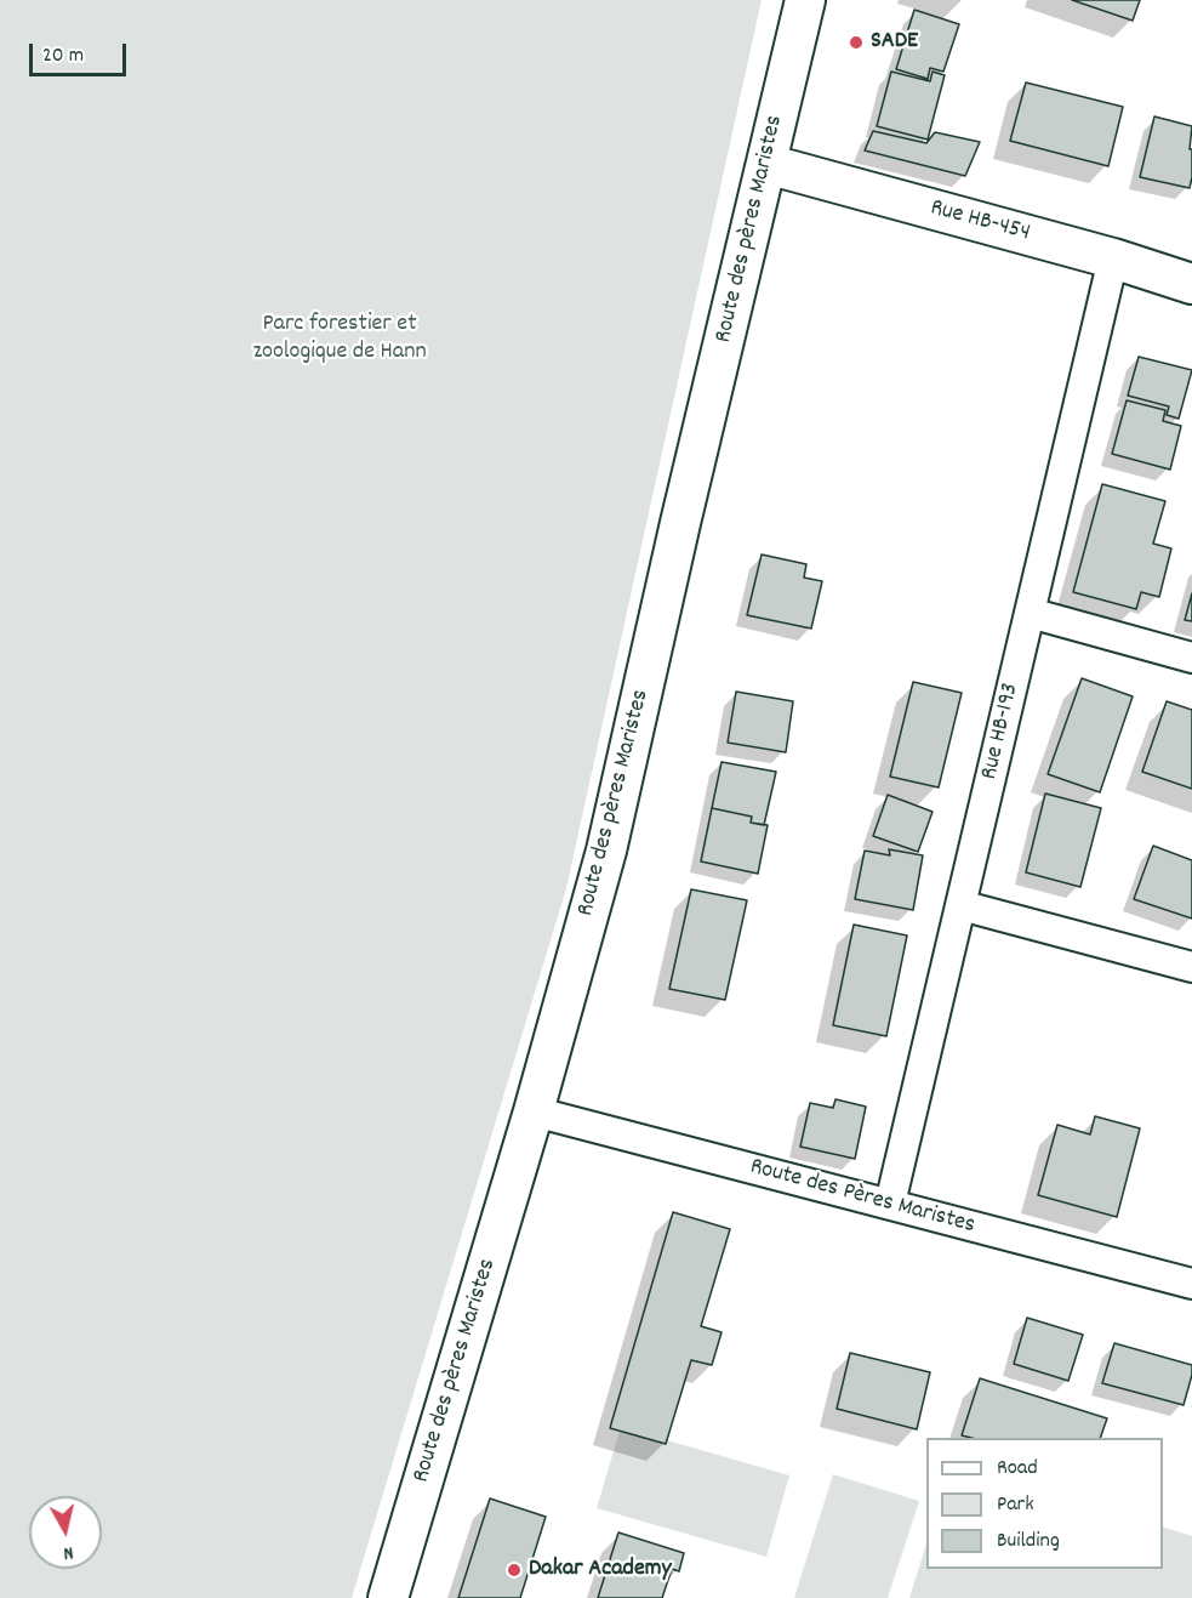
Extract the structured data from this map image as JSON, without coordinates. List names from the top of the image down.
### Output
{
  "streets": {
    "street": [
      "Rue HB-454",
      "Route des pères Maristes",
      "Rue HB-193",
      "Route des Pères Maristes"
    ]
  },
  "crossings": [
    ["Rue HB-454", "Route des pères Maristes"],
    ["Rue HB-454", "Rue HB-193"],
    ["Route des pères Maristes", "Route des Pères Maristes"],
    ["Rue HB-193", "Route des Pères Maristes"]
  ],
  "parks": ["Parc forestier et zoologique de Hann"],
  "places": ["SADE", "Dakar Academy"],
  "legend": ["Road", "Park", "Building"],
  "scale_bar": "20 m",
  "north": "bottom"
}
